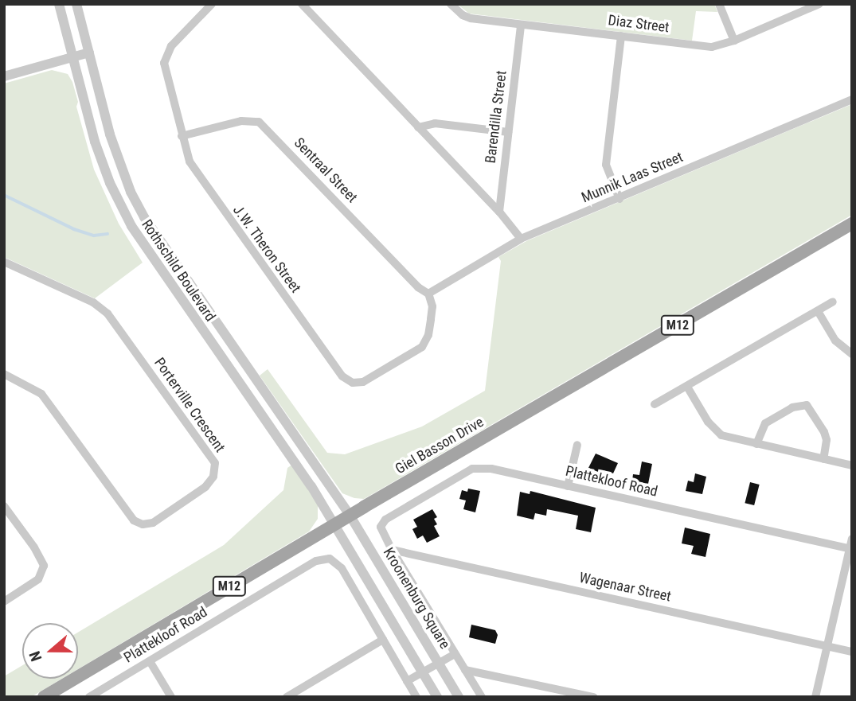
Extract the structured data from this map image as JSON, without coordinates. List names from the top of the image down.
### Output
{
  "streets": {
    "main road": ["M12", "Giel Basson Drive"],
    "street": [
      "Diaz Street",
      "Barendilla Street",
      "Sentraal Street",
      "Munnik Laas Street",
      "J.W. Theron Street",
      "Rothschild Boulevard",
      "Porterville Crescent",
      "Plattekloof Road",
      "Wagenaar Street",
      "Kroonenburg Square"
    ]
  },
  "crossings": [
    ["Diaz Street", "Barendilla Street"],
    ["Sentraal Street", "Munnik Laas Street"],
    ["Sentraal Street", "J.W. Theron Street"],
    ["Munnik Laas Street", "J.W. Theron Street"],
    ["Rothschild Boulevard", "Giel Basson Drive"],
    ["Rothschild Boulevard", "Kroonenburg Square"],
    ["Giel Basson Drive", "Kroonenburg Square"],
    ["Plattekloof Road", "Kroonenburg Square"],
    ["Wagenaar Street", "Kroonenburg Square"]
  ],
  "north": "left"
}
